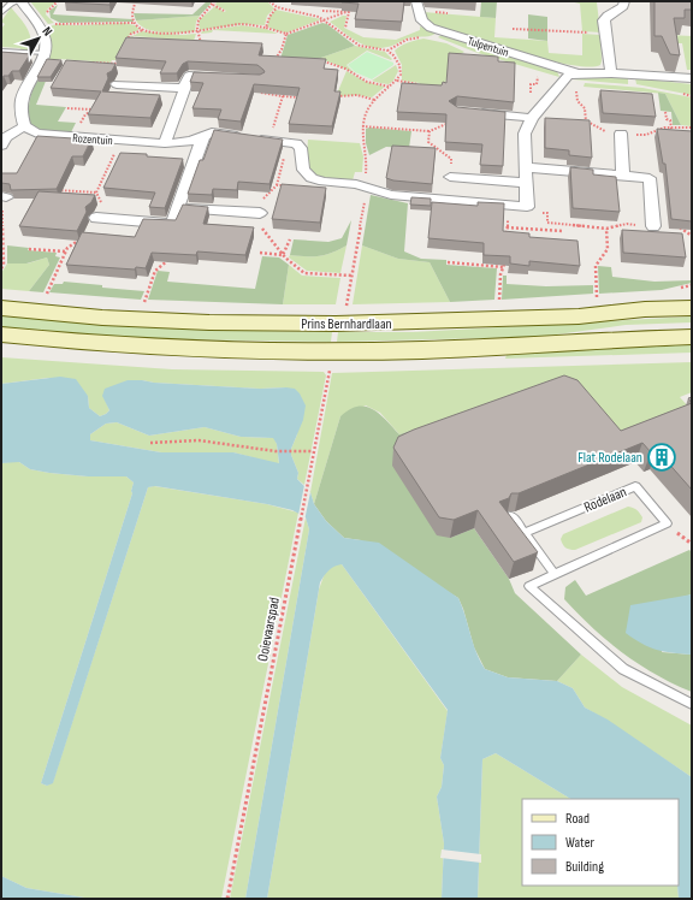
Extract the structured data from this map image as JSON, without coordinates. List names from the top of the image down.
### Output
{
  "streets": {
    "main road": ["Prins Bernhardlaan"],
    "street": ["Tulpentuin", "Rozentuin"],
    "lane": ["Rodelaan"],
    "path": ["Ooievaarspad"]
  },
  "places": {
    "building": ["Flat Rodelaan"]
  },
  "legend": ["Road", "Water", "Building"],
  "north": "top right"
}
